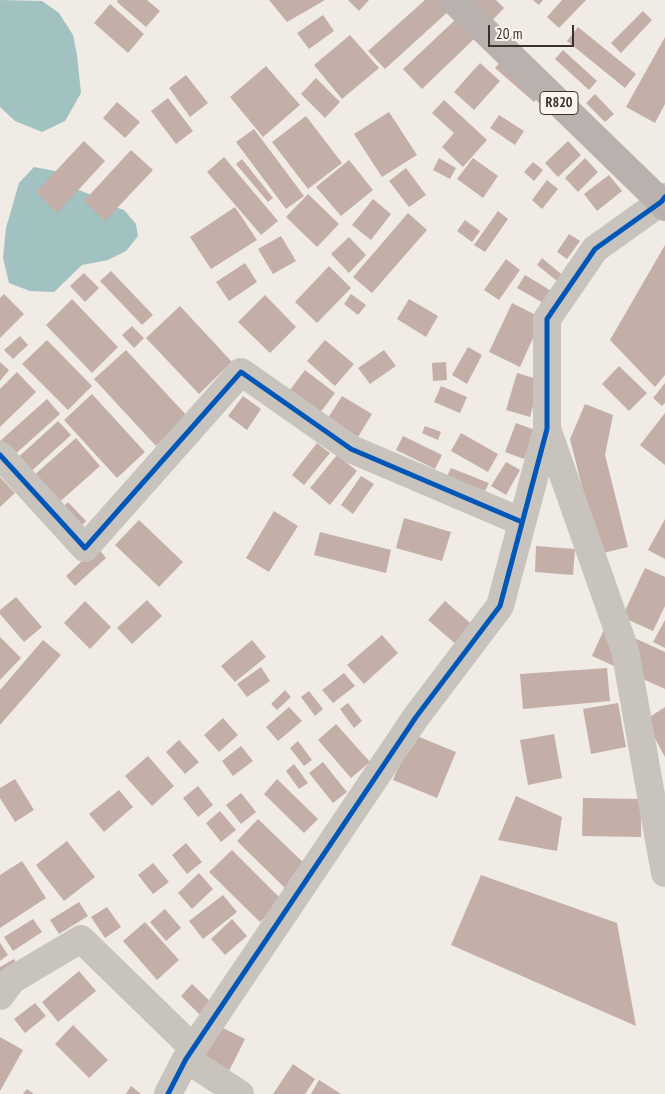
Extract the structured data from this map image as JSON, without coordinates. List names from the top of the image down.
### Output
{
  "streets": {
    "main road": ["R820"]
  },
  "scale_bar": "20 m"
}
